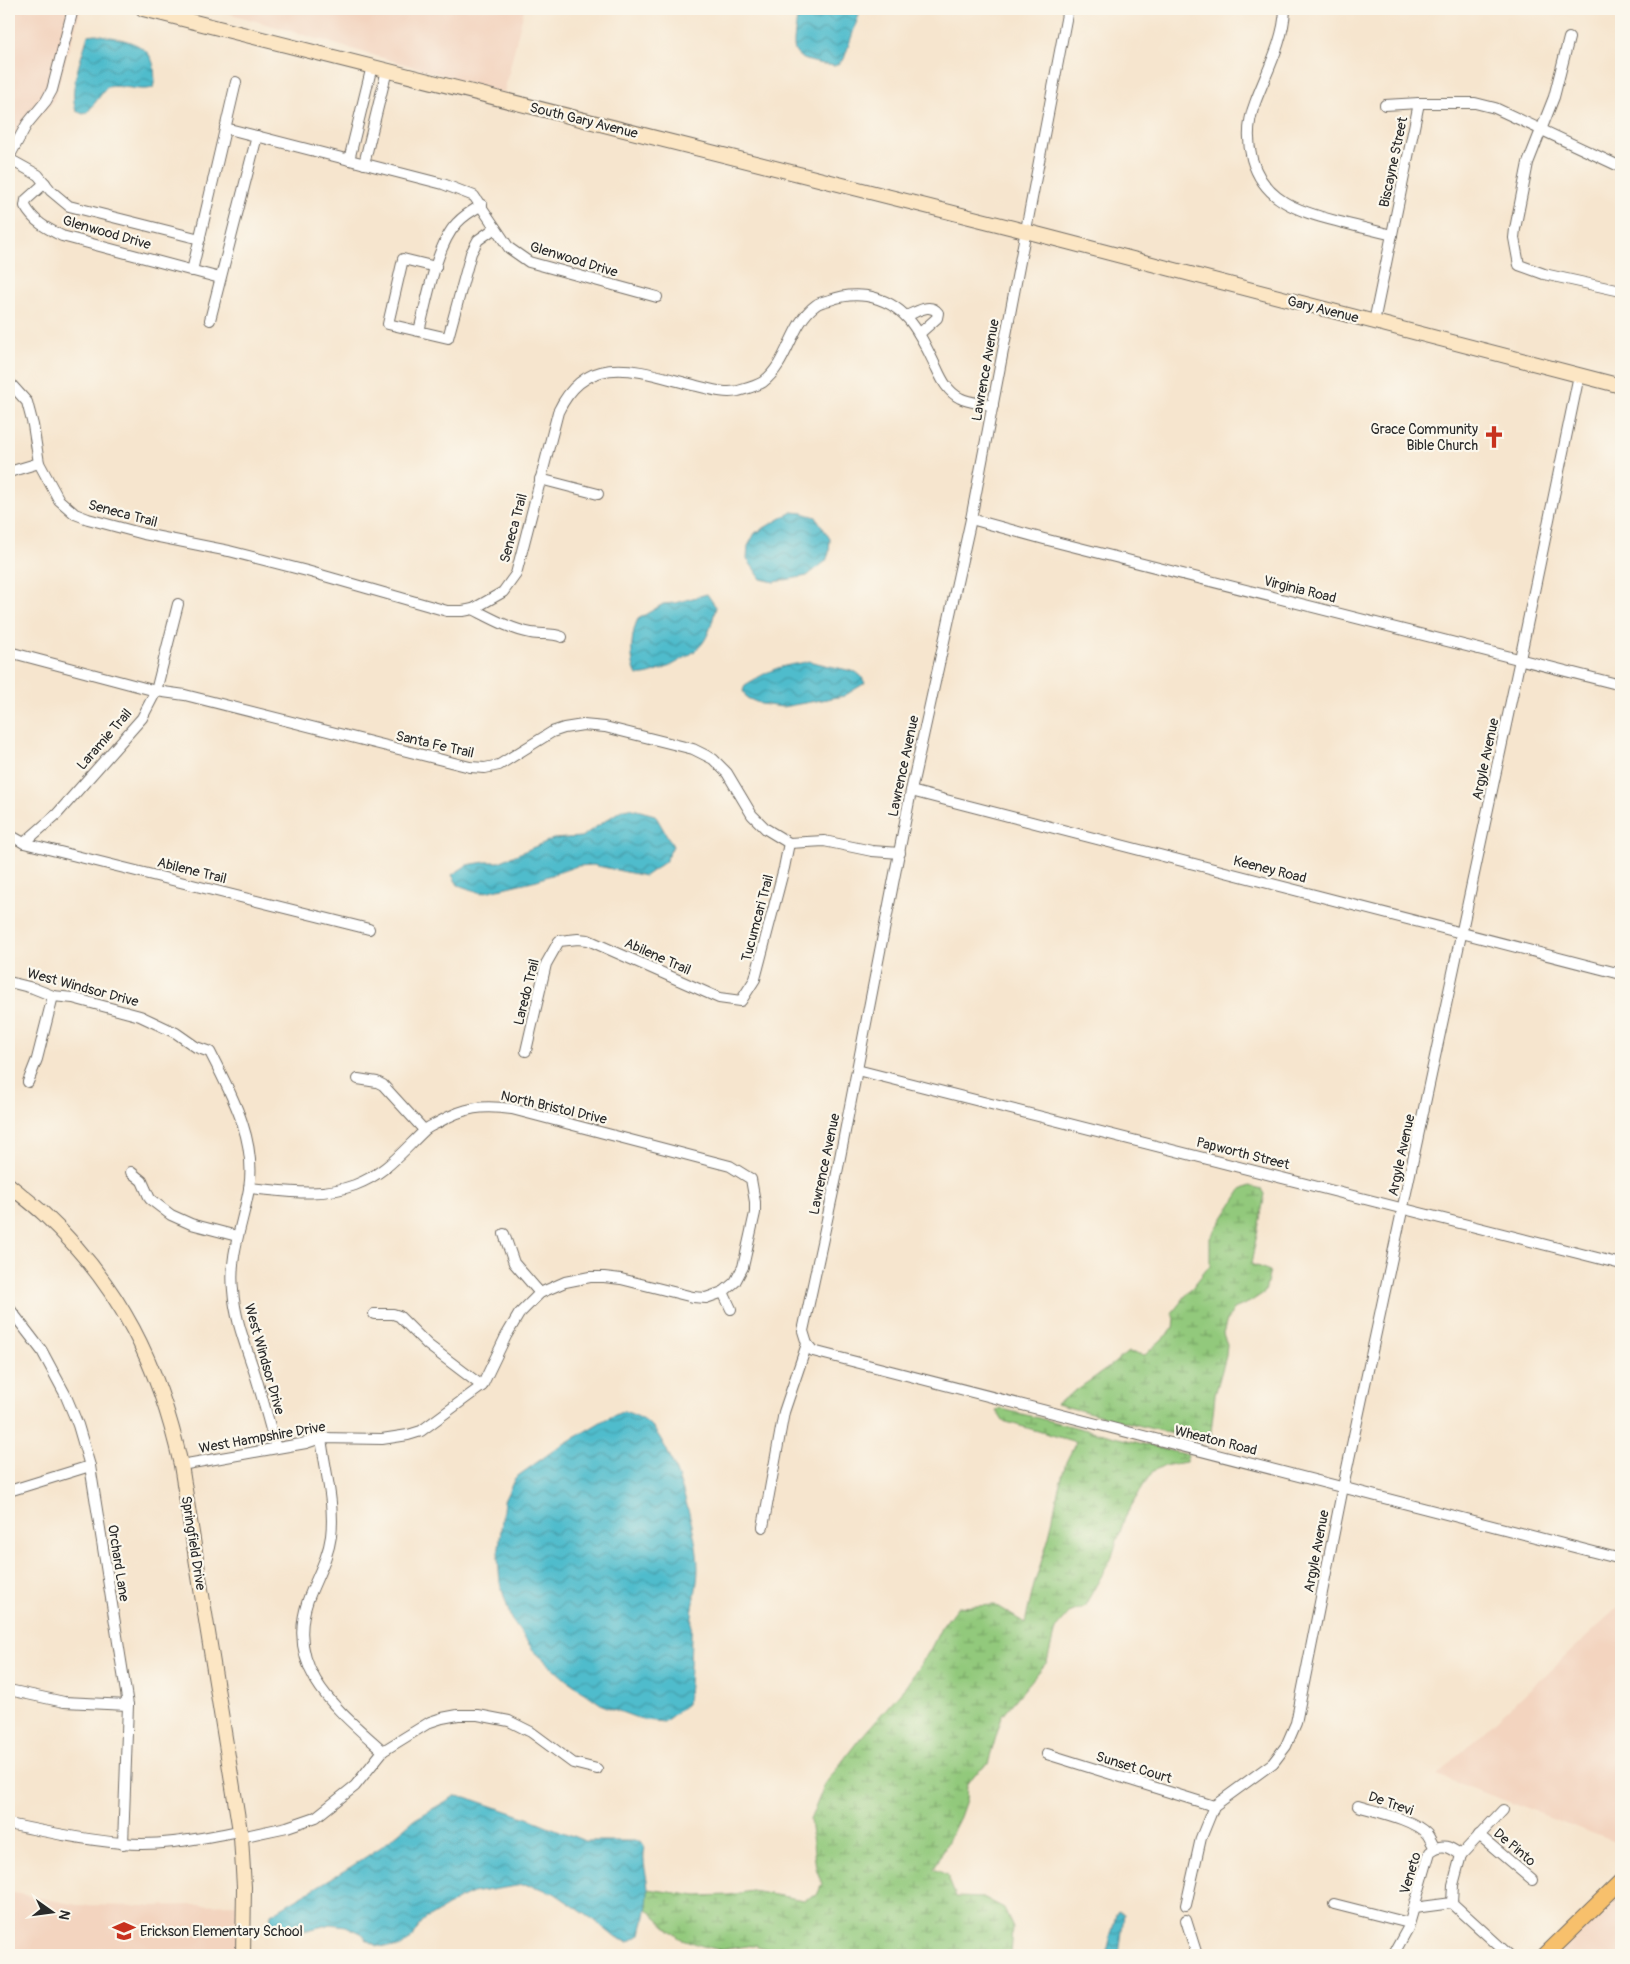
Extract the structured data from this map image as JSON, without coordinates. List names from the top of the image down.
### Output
{
  "streets": {
    "main road": ["South Gary Avenue", "Gary Avenue", "Springfield Drive"],
    "street": [
      "Biscayne Street",
      "Glenwood Drive",
      "Lawrence Avenue",
      "Seneca Trail",
      "Virginia Road",
      "Laramie Trail",
      "Santa Fe Trail",
      "Argyle Avenue",
      "Keeney Road",
      "Abilene Trail",
      "Tucumcari Trail",
      "West Windsor Drive",
      "Laredo Trail",
      "North Bristol Drive",
      "Papworth Street",
      "West Hampshire Drive",
      "Wheaton Road",
      "Orchard Lane",
      "Sunset Court",
      "De Trevi",
      "De Pinto",
      "Veneto"
    ]
  },
  "crossings": [
    ["South Gary Avenue", "Gary Avenue"],
    ["South Gary Avenue", "Lawrence Avenue"],
    ["Biscayne Street", "Gary Avenue"],
    ["Gary Avenue", "Lawrence Avenue"],
    ["Gary Avenue", "Argyle Avenue"],
    ["Lawrence Avenue", "Seneca Trail"],
    ["Lawrence Avenue", "Virginia Road"],
    ["Lawrence Avenue", "Keeney Road"],
    ["Lawrence Avenue", "Papworth Street"],
    ["Lawrence Avenue", "Wheaton Road"],
    ["Virginia Road", "Argyle Avenue"],
    ["Laramie Trail", "Santa Fe Trail"],
    ["Laramie Trail", "Abilene Trail"],
    ["Santa Fe Trail", "Tucumcari Trail"],
    ["Argyle Avenue", "Keeney Road"],
    ["Argyle Avenue", "Papworth Street"],
    ["Argyle Avenue", "Wheaton Road"],
    ["Argyle Avenue", "Sunset Court"],
    ["Abilene Trail", "Tucumcari Trail"],
    ["Abilene Trail", "Laredo Trail"],
    ["West Windsor Drive", "North Bristol Drive"],
    ["West Windsor Drive", "West Hampshire Drive"],
    ["North Bristol Drive", "West Hampshire Drive"],
    ["West Hampshire Drive", "Springfield Drive"],
    ["De Trevi", "Veneto"]
  ],
  "places": {
    "church": ["Grace Community Bible Church"],
    "school or university": ["Erickson Elementary School"]
  },
  "north": "right"
}
